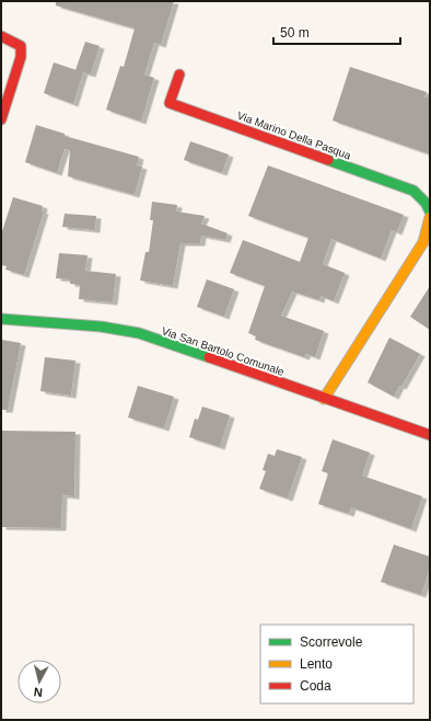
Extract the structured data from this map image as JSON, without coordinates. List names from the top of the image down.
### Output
{
  "streets": {
    "street": ["Via Marino Della Pasqua", "Via San Bartolo Comunale"]
  },
  "legend": ["Scorrevole", "Lento", "Coda"],
  "scale_bar": "50 m",
  "north": "bottom"
}
